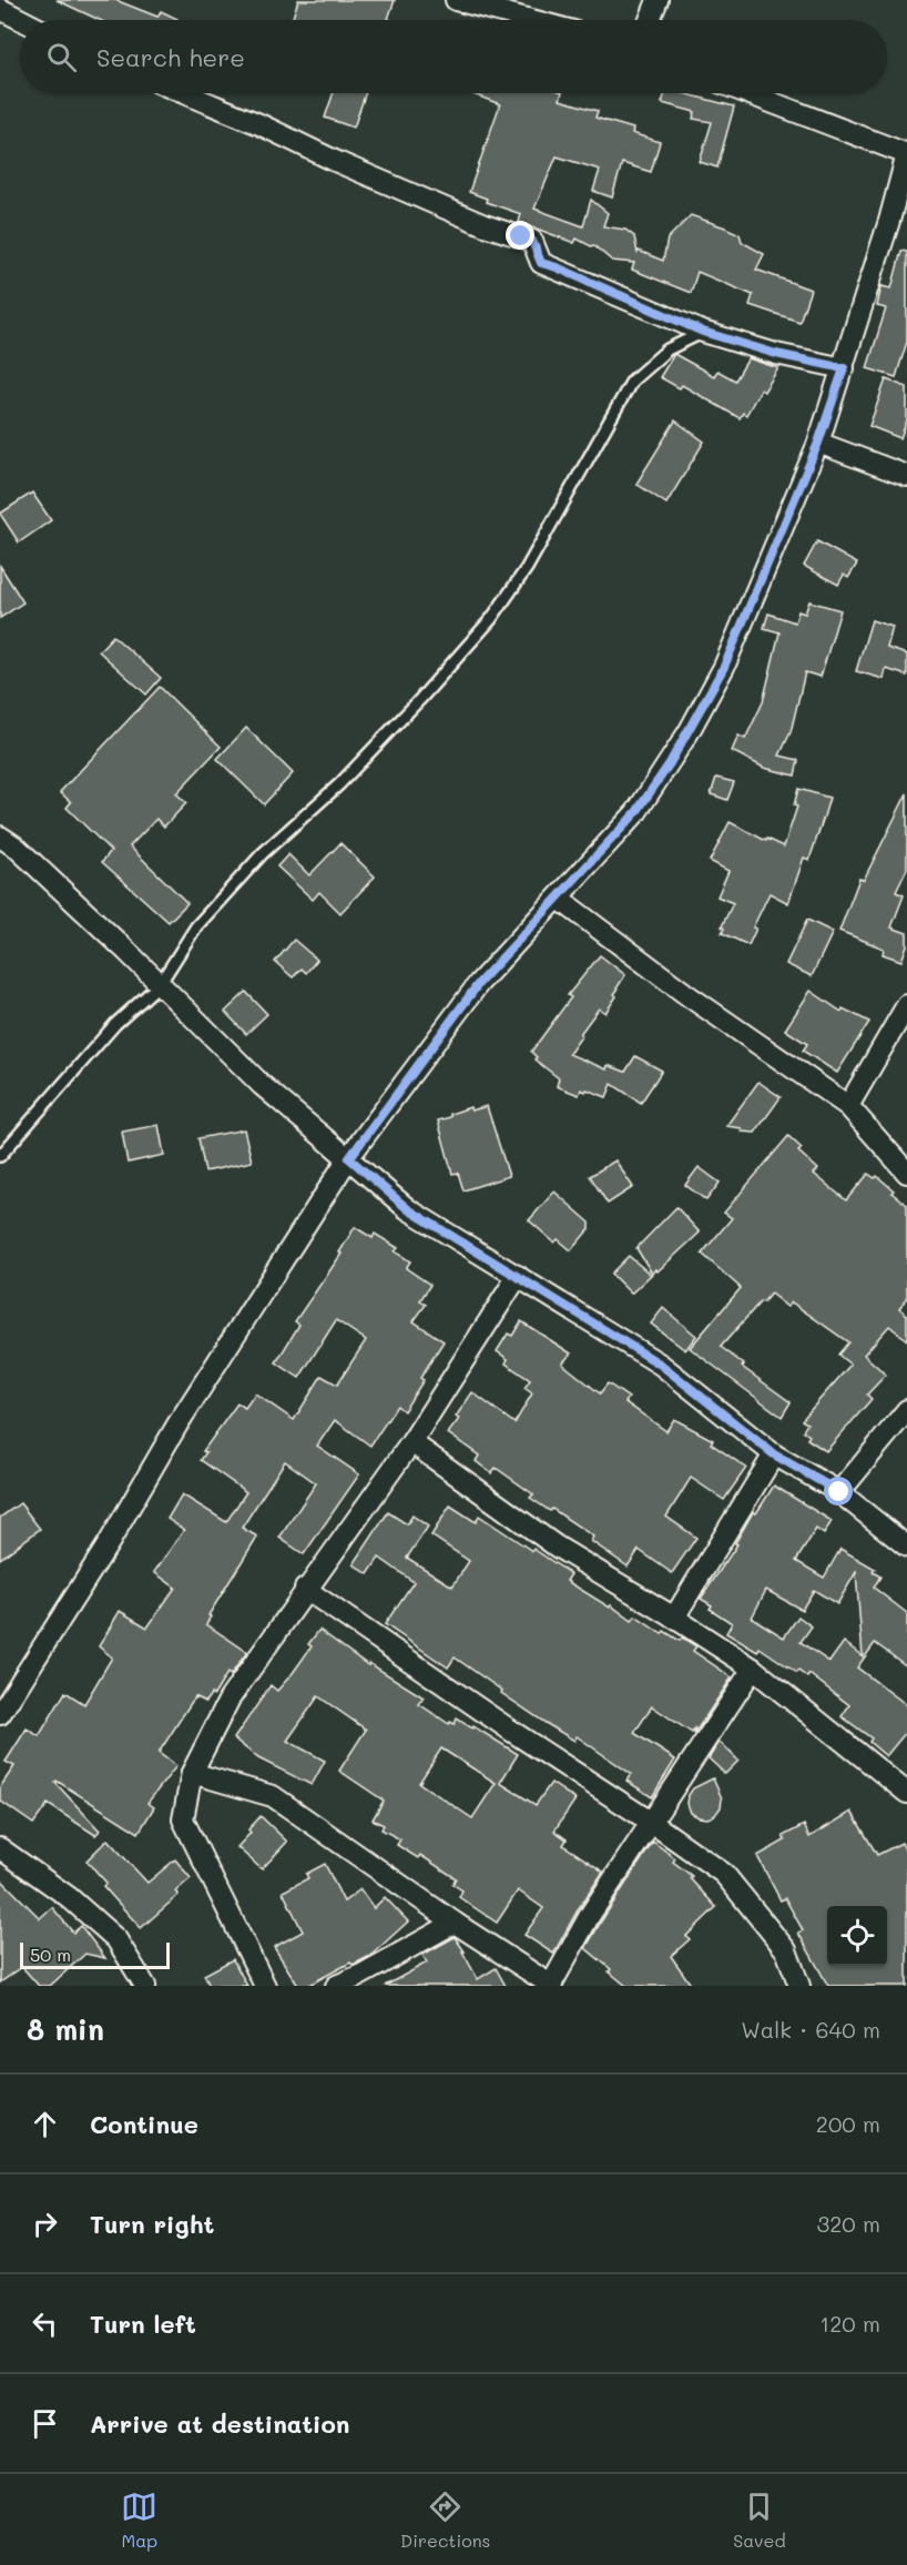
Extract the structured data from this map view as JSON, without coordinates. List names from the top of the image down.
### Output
{
  "scale_bar": "50 m",
  "page": {
    "search": "Search here",
    "scale": "50 m",
    "heading": ["8 min", "Walk · 640 m"],
    "list": [
      ["Continue", "200 m"],
      ["Turn right", "320 m"],
      ["Turn left", "120 m"],
      "Arrive at destination"
    ],
    "nav": ["Map", "Directions", "Saved"]
  }
}
